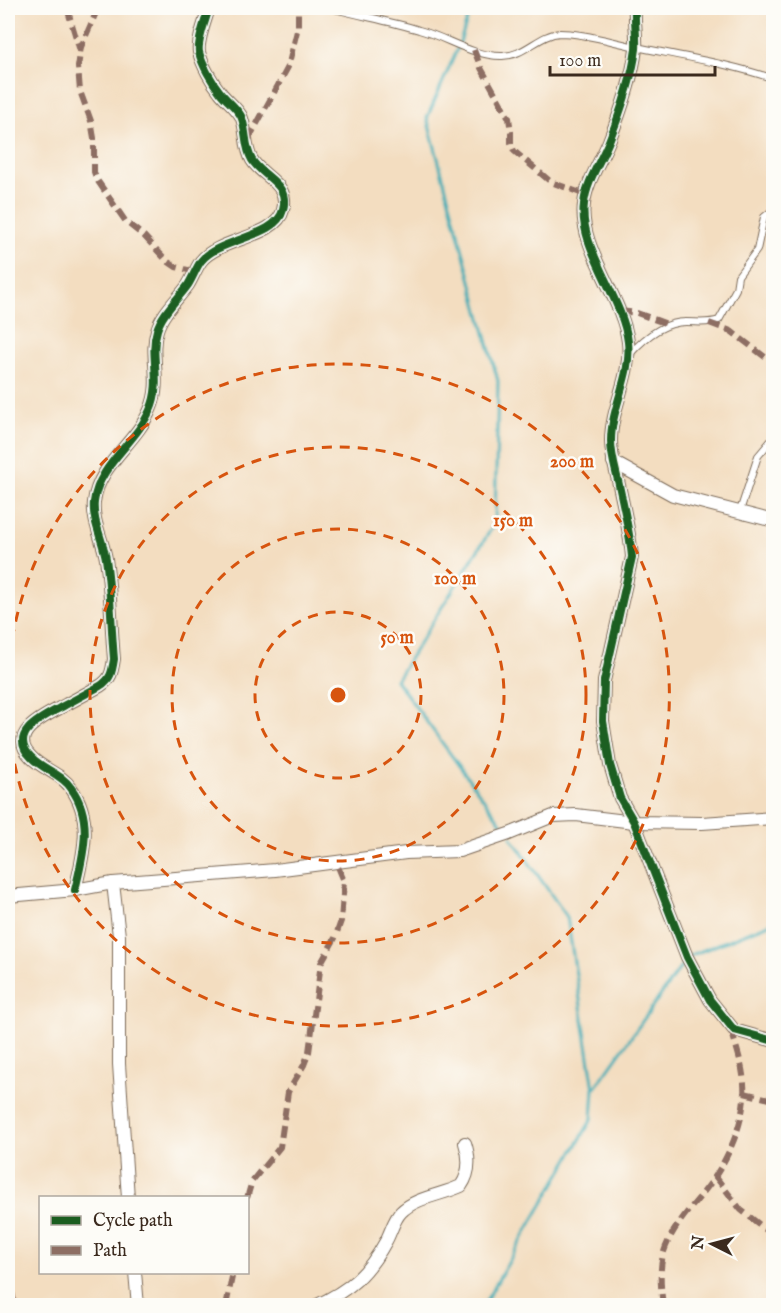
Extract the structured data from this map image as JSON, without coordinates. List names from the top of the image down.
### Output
{
  "legend": ["Cycle path", "Path"],
  "scale_bar": "100 m",
  "north": "left",
  "rings": [
    "200 m",
    "150 m",
    "100 m",
    "50 m"
  ]
}
